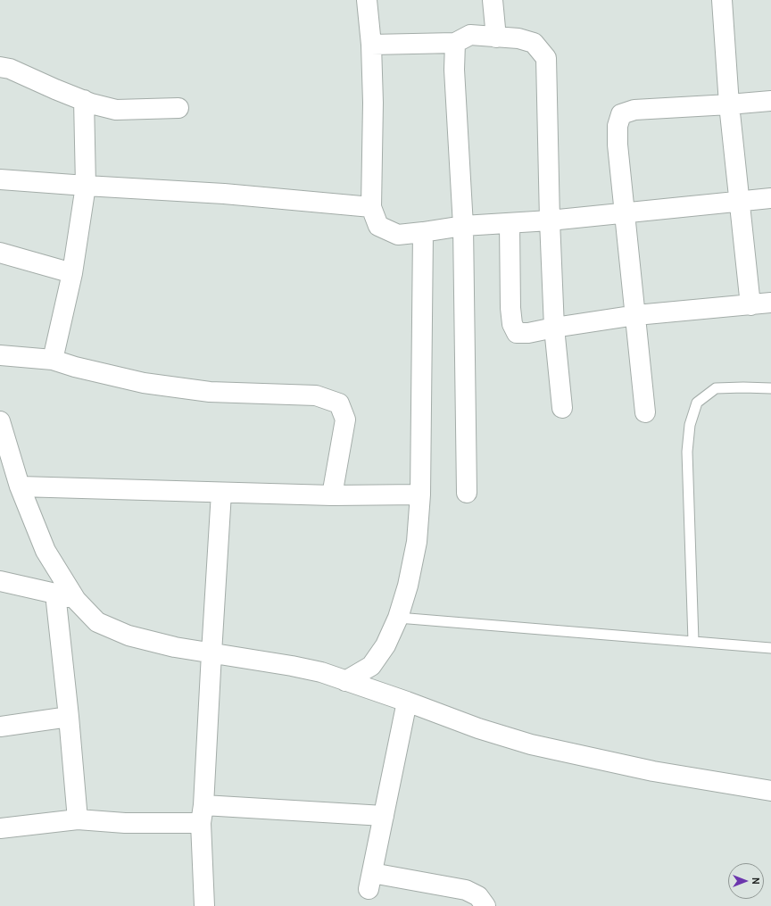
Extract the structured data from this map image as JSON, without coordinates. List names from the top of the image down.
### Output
{
  "north": "right"
}
